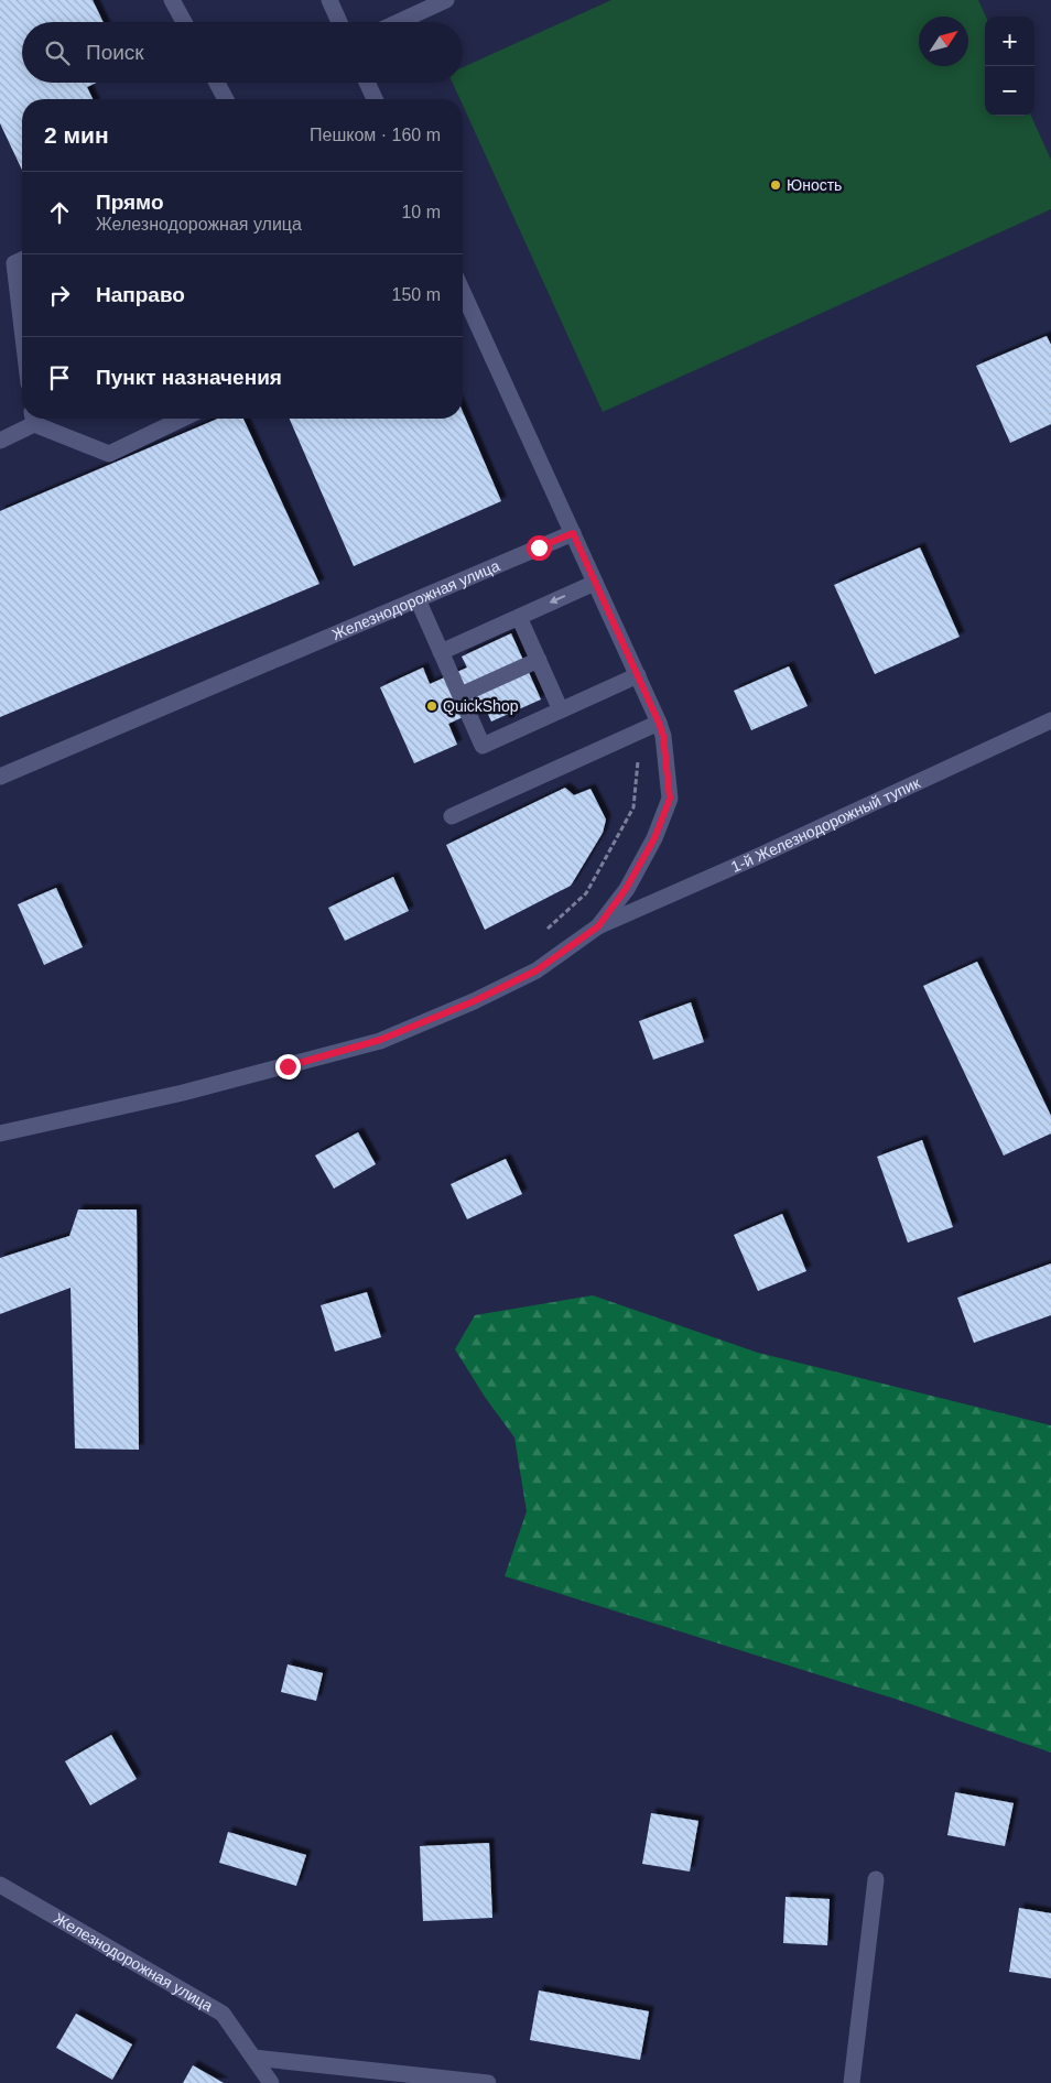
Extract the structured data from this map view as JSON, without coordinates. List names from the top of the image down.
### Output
{
  "streets": {
    "street": ["Железнодорожная улица", "1-й Железнодорожный тупик"]
  },
  "places": ["Юность", "QuickShop"],
  "north": "top right",
  "page": {
    "map_buttons": ["+", "−"],
    "search": "Поиск",
    "heading": ["2 мин", "Пешком · 160 m"],
    "list": [
      ["Прямо", "Железнодорожная улица", "10 m"],
      ["Направо", "150 m"],
      "Пункт назначения"
    ]
  }
}
